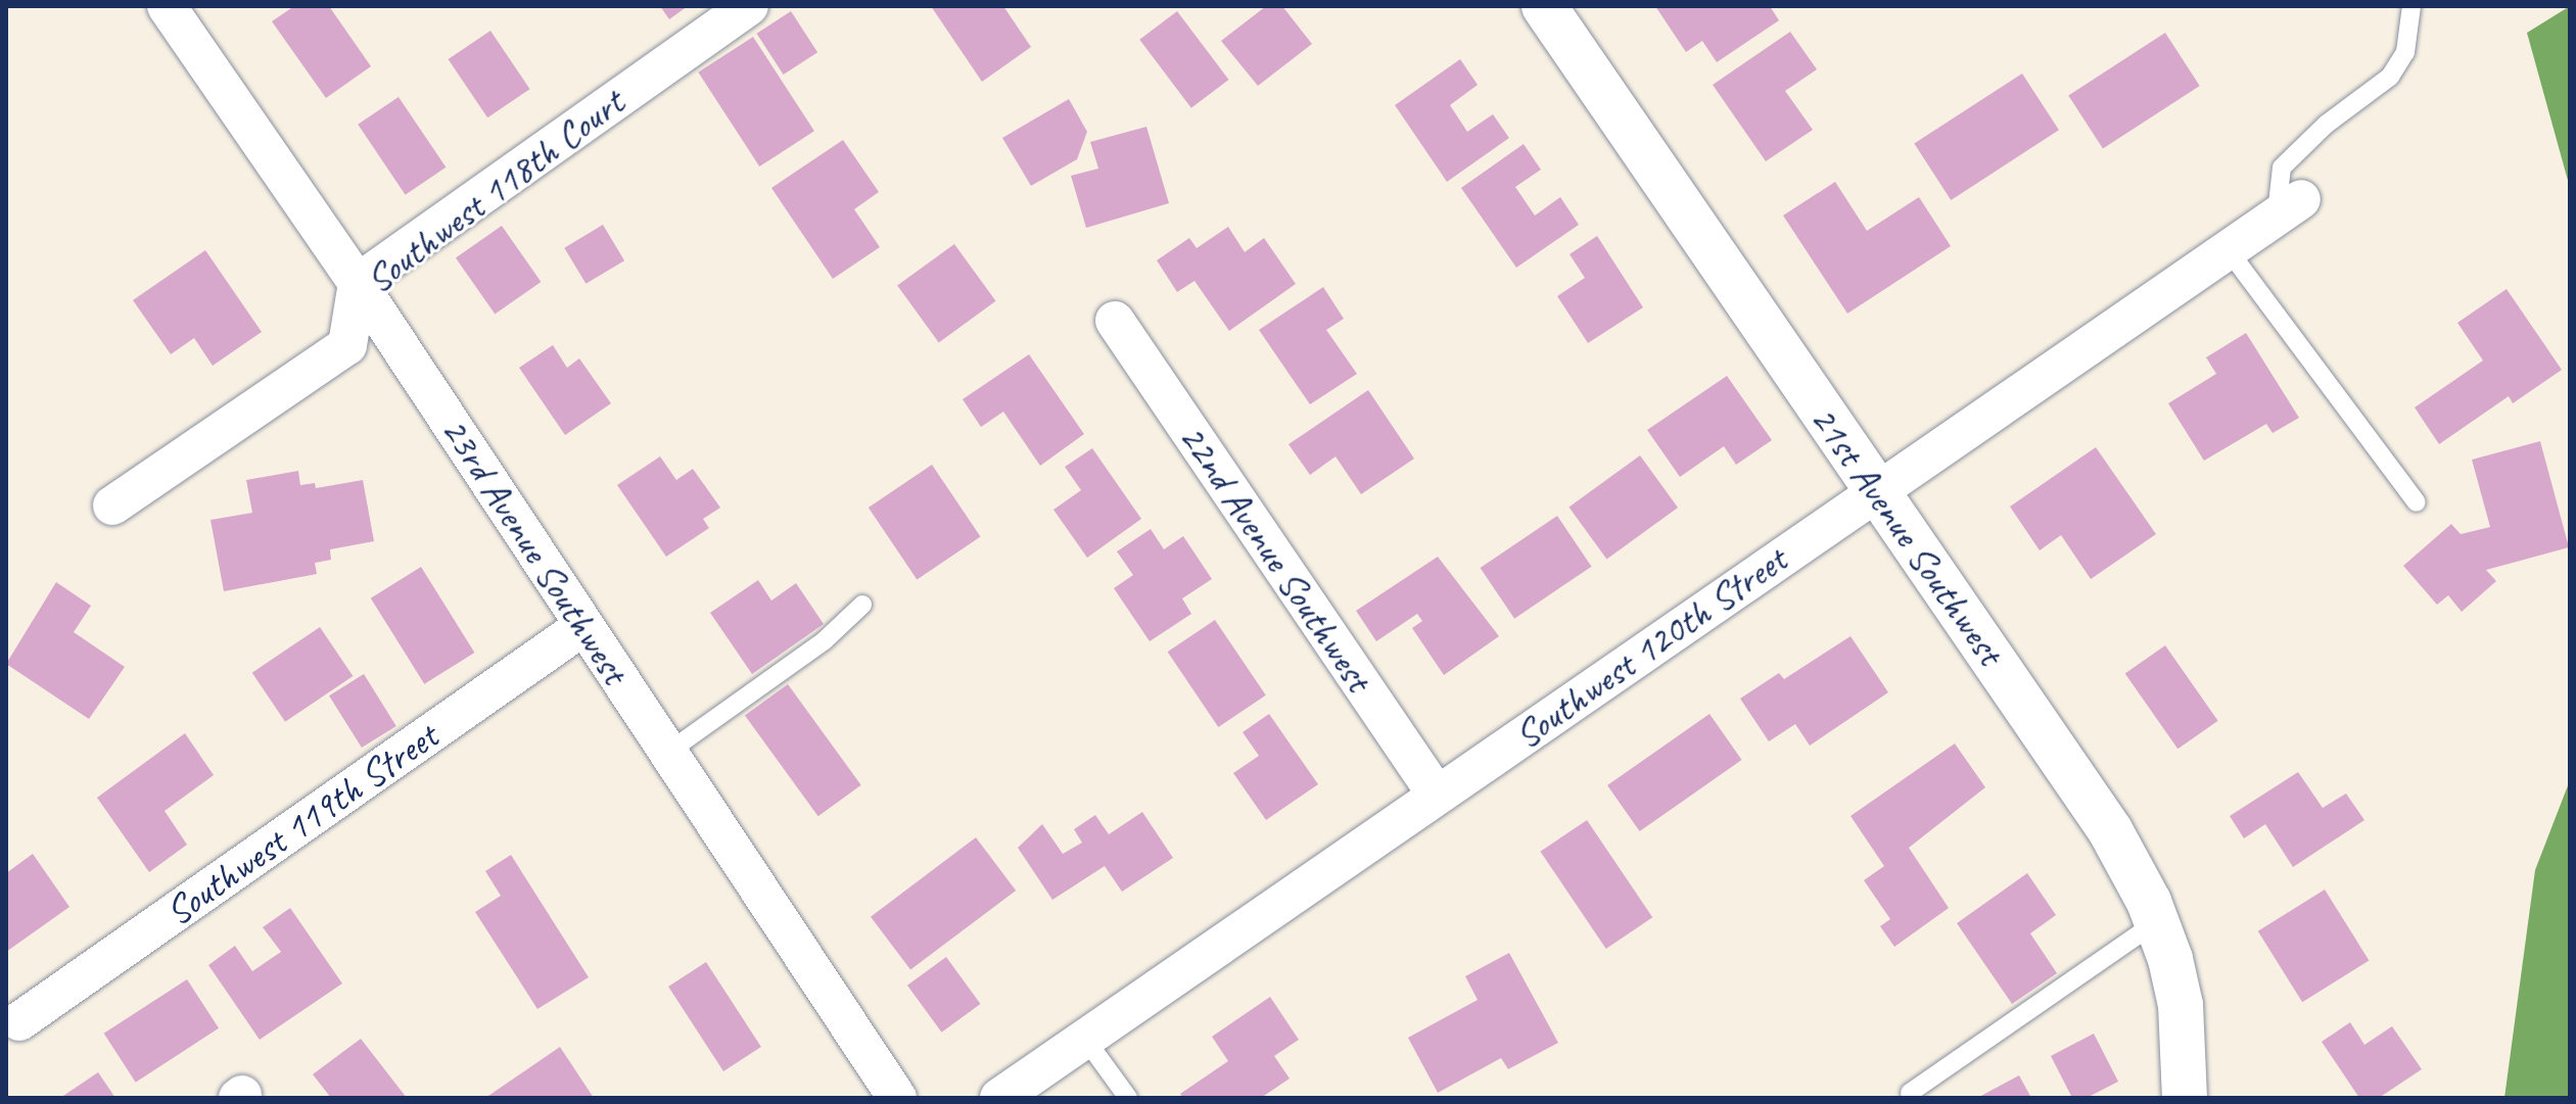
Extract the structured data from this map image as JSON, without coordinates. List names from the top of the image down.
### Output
{
  "streets": {
    "street": [
      "Southwest 118th Court",
      "21st Avenue Southwest",
      "23rd Avenue Southwest",
      "22nd Avenue Southwest",
      "Southwest 120th Street",
      "Southwest 119th Street"
    ]
  },
  "crossings": [
    ["Southwest 118th Court", "23rd Avenue Southwest"],
    ["21st Avenue Southwest", "Southwest 120th Street"],
    ["23rd Avenue Southwest", "Southwest 119th Street"],
    ["22nd Avenue Southwest", "Southwest 120th Street"]
  ]
}
